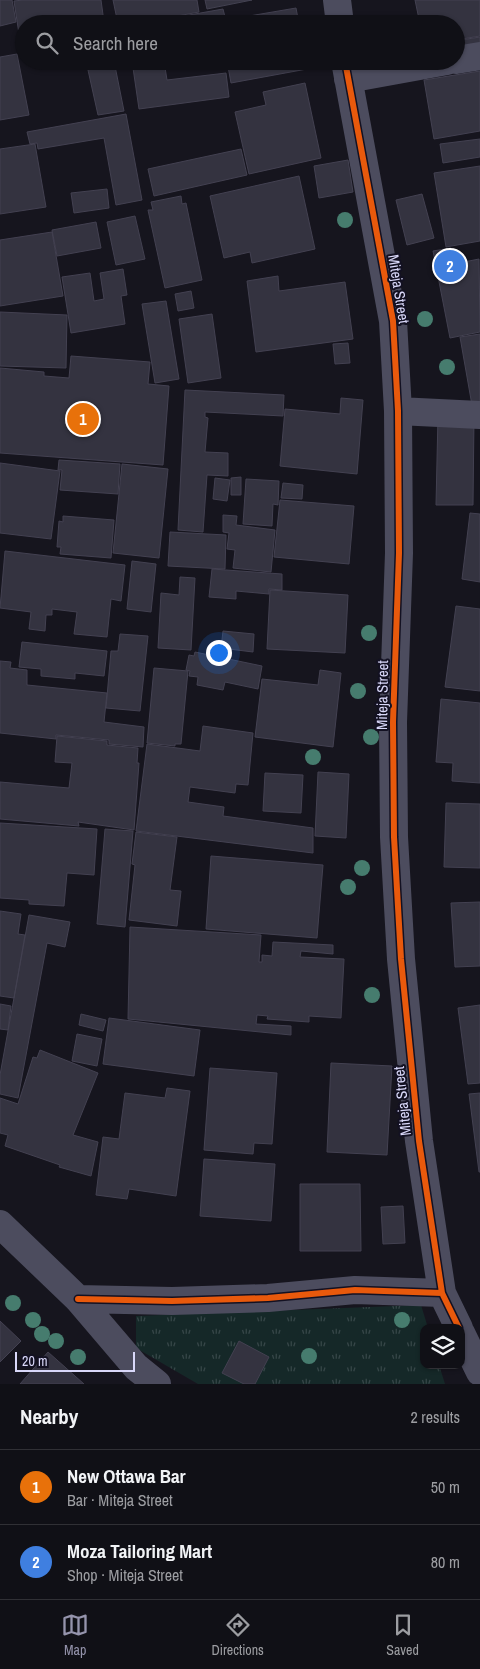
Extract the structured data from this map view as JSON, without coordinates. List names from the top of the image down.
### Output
{
  "streets": {
    "street": ["Miteja Street"]
  },
  "scale_bar": "20 m",
  "page": {
    "search": "Search here",
    "pins": ["2", "1"],
    "scale": "20 m",
    "heading": ["Nearby", "2 results"],
    "list": [
      {
        "mark": "1",
        "name": "New Ottawa Bar",
        "note": "Bar · Miteja Street",
        "value": "50 m"
      },
      {
        "mark": "2",
        "name": "Moza Tailoring Mart",
        "note": "Shop · Miteja Street",
        "value": "80 m"
      }
    ],
    "nav": ["Map", "Directions", "Saved"]
  }
}
